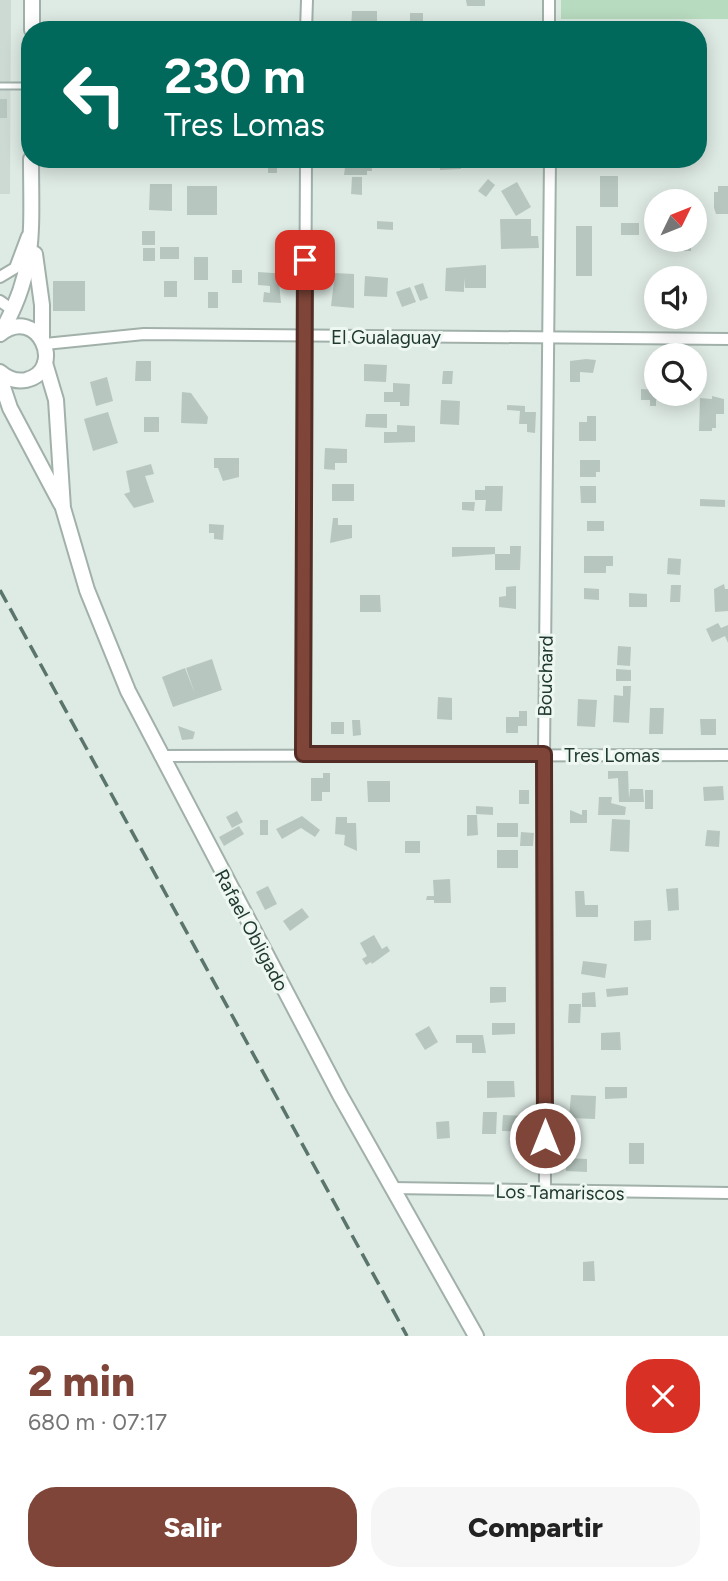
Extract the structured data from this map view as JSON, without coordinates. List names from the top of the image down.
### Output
{
  "streets": {
    "street": [
      "El Gualaguay",
      "Bouchard",
      "Tres Lomas",
      "Rafael Obligado",
      "Los Tamariscos"
    ]
  },
  "crossings": [
    ["El Gualaguay", "Bouchard"],
    ["El Gualaguay", "Rafael Obligado"],
    ["Bouchard", "Tres Lomas"],
    ["Bouchard", "Los Tamariscos"],
    ["Tres Lomas", "Rafael Obligado"],
    ["Rafael Obligado", "Los Tamariscos"]
  ],
  "north": "top right",
  "page": {
    "turn": ["230 m", "Tres Lomas"],
    "heading": ["2 min", "680 m · 07:17"],
    "buttons": ["Salir", "Compartir"]
  }
}
